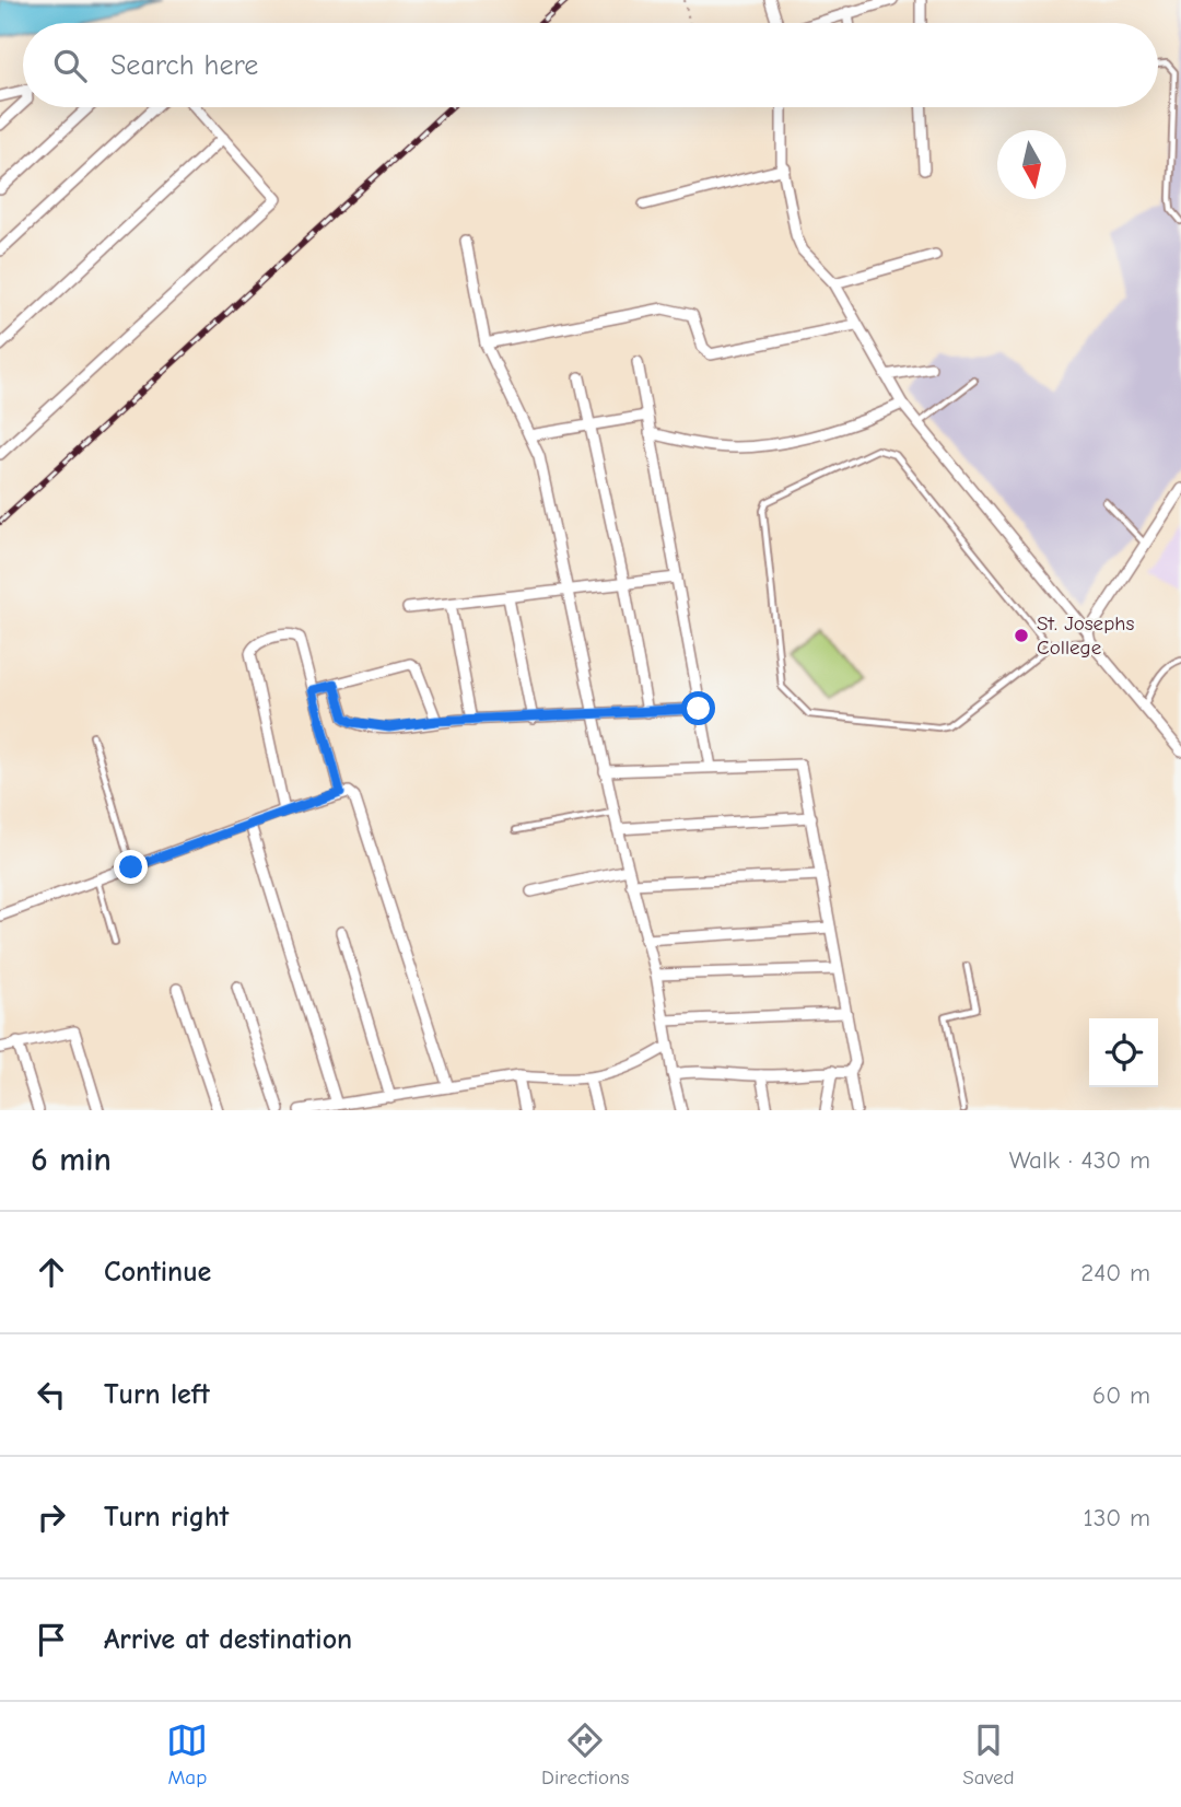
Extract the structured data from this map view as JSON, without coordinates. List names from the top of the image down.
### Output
{
  "places": ["St. Josephs College"],
  "north": "bottom",
  "page": {
    "search": "Search here",
    "heading": ["6 min", "Walk · 430 m"],
    "list": [
      ["Continue", "240 m"],
      ["Turn left", "60 m"],
      ["Turn right", "130 m"],
      "Arrive at destination"
    ],
    "nav": ["Map", "Directions", "Saved"]
  }
}
